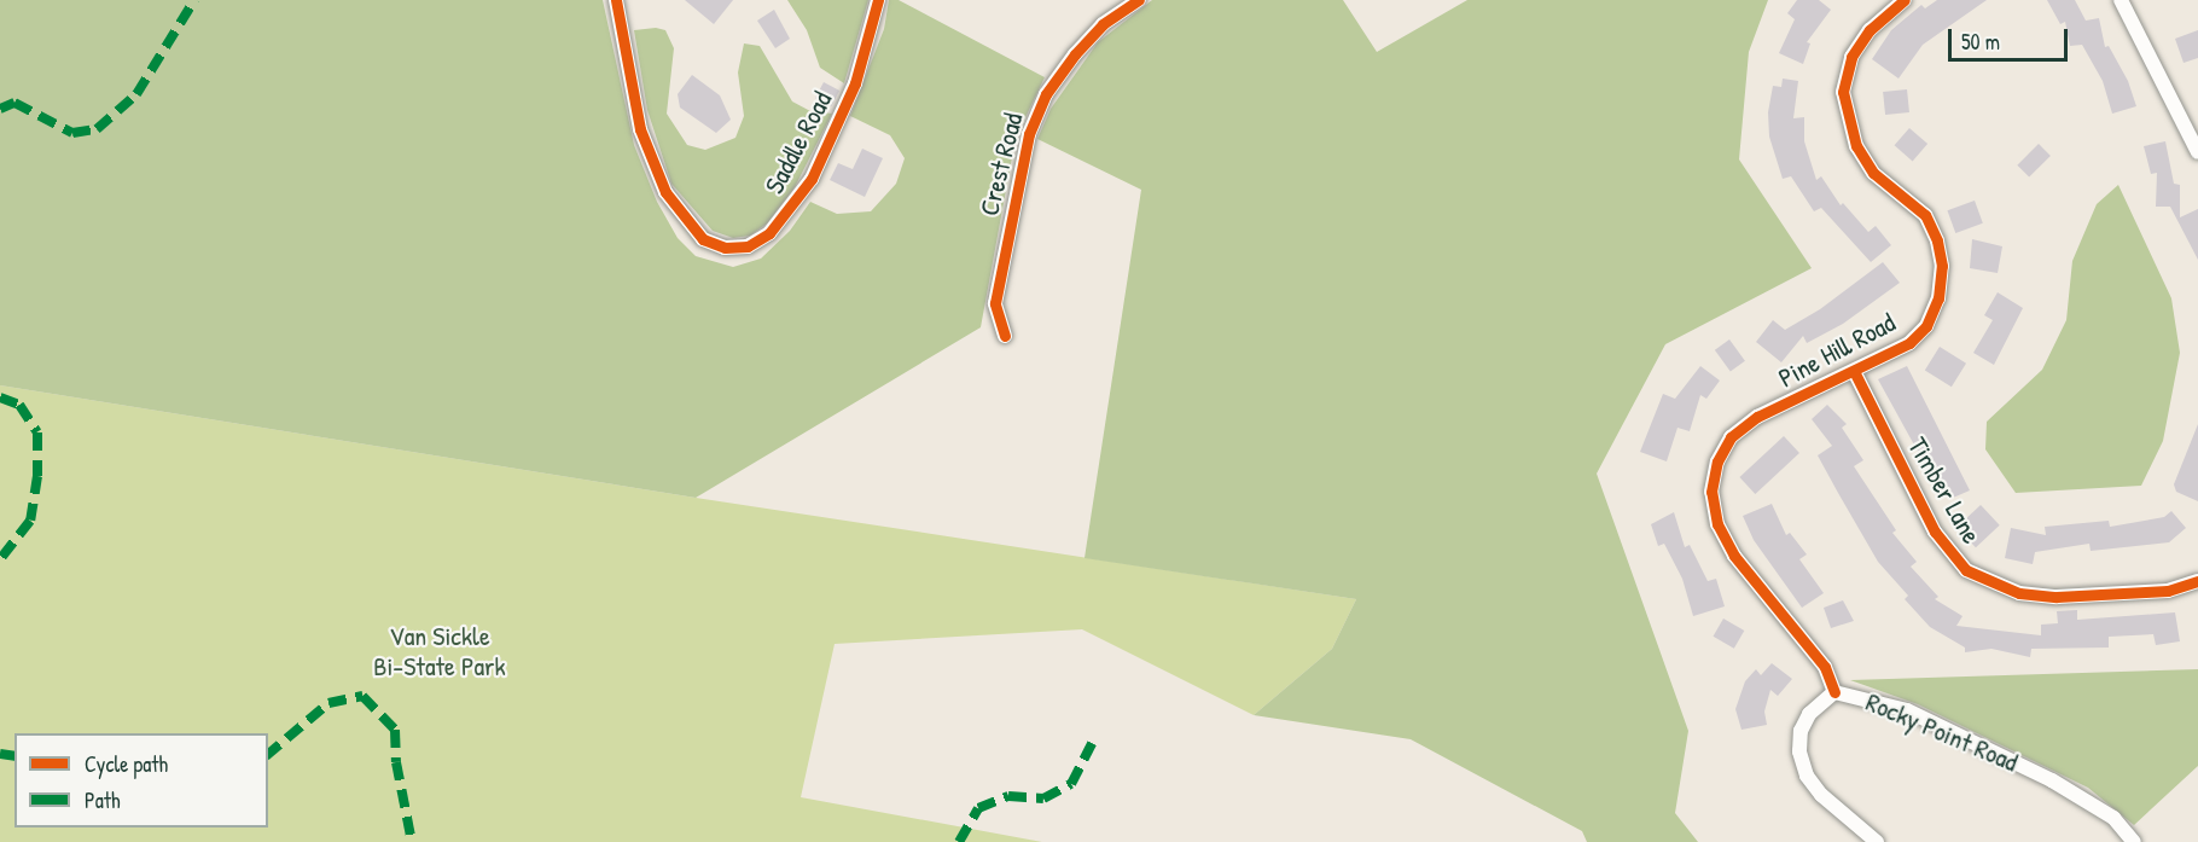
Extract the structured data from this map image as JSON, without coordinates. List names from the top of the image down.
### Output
{
  "streets": {
    "street": [
      "Saddle Road",
      "Crest Road",
      "Pine Hill Road",
      "Timber Lane",
      "Rocky Point Road"
    ]
  },
  "crossings": [
    ["Pine Hill Road", "Timber Lane"],
    ["Pine Hill Road", "Rocky Point Road"]
  ],
  "parks": ["Van Sickle Bi-State Park"],
  "legend": ["Cycle path", "Path"],
  "scale_bar": "50 m"
}
